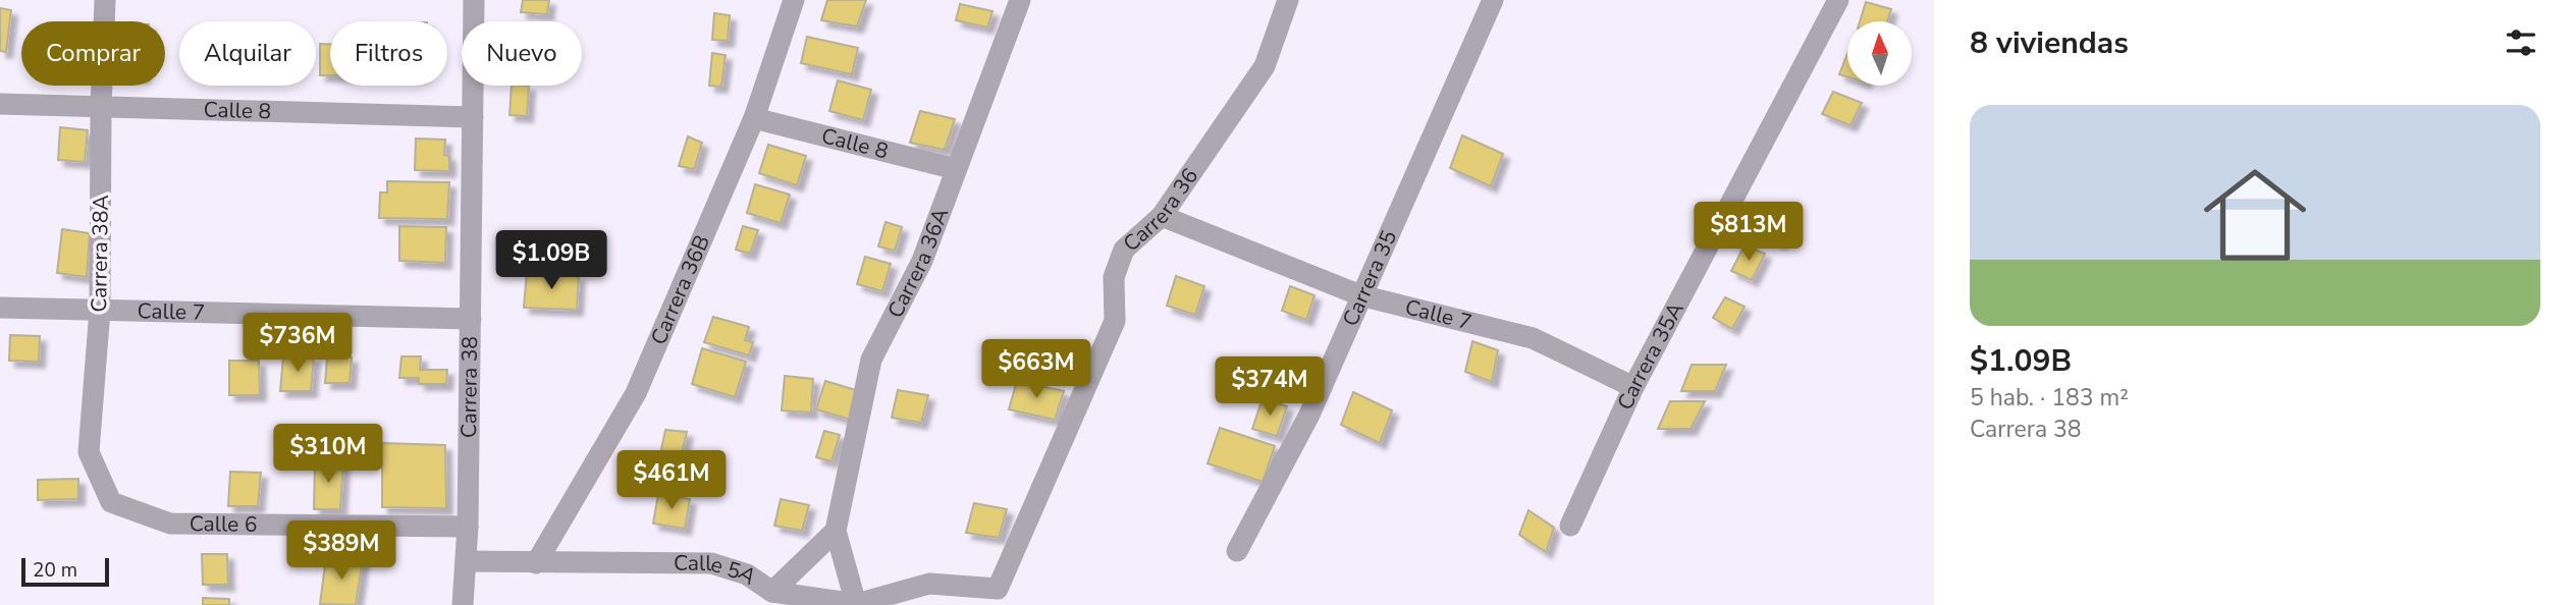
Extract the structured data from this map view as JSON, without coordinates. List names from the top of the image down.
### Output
{
  "streets": {
    "street": [
      "Calle 8",
      "Carrera 36",
      "Carrera 38A",
      "Carrera 36A",
      "Carrera 35",
      "Carrera 36B",
      "Calle 7",
      "Carrera 35A",
      "Carrera 38",
      "Calle 6",
      "Calle 5A"
    ]
  },
  "crossings": [
    ["Calle 8", "Carrera 38A"],
    ["Calle 8", "Carrera 36A"],
    ["Calle 8", "Carrera 36B"],
    ["Calle 8", "Carrera 38"],
    ["Carrera 36", "Calle 7"],
    ["Carrera 36", "Calle 5A"],
    ["Carrera 38A", "Calle 7"],
    ["Carrera 38A", "Calle 6"],
    ["Carrera 36A", "Calle 5A"],
    ["Carrera 35", "Calle 7"],
    ["Carrera 36B", "Calle 5A"],
    ["Calle 7", "Carrera 35A"],
    ["Calle 7", "Carrera 38"],
    ["Carrera 38", "Calle 6"],
    ["Carrera 38", "Calle 5A"]
  ],
  "scale_bar": "20 m",
  "north": "top",
  "page": {
    "heading": "8 viviendas",
    "chip": [
      "Comprar",
      "Alquilar",
      "Filtros",
      "Nuevo"
    ],
    "list": [
      {
        "name": "$1.09B",
        "note": "5 hab. · 183 m² · Carrera 38"
      }
    ],
    "price": [
      "$813M",
      "$1.09B",
      "$736M",
      "$663M",
      "$374M",
      "$310M",
      "$461M",
      "$389M"
    ],
    "scale": "20 m"
  }
}
